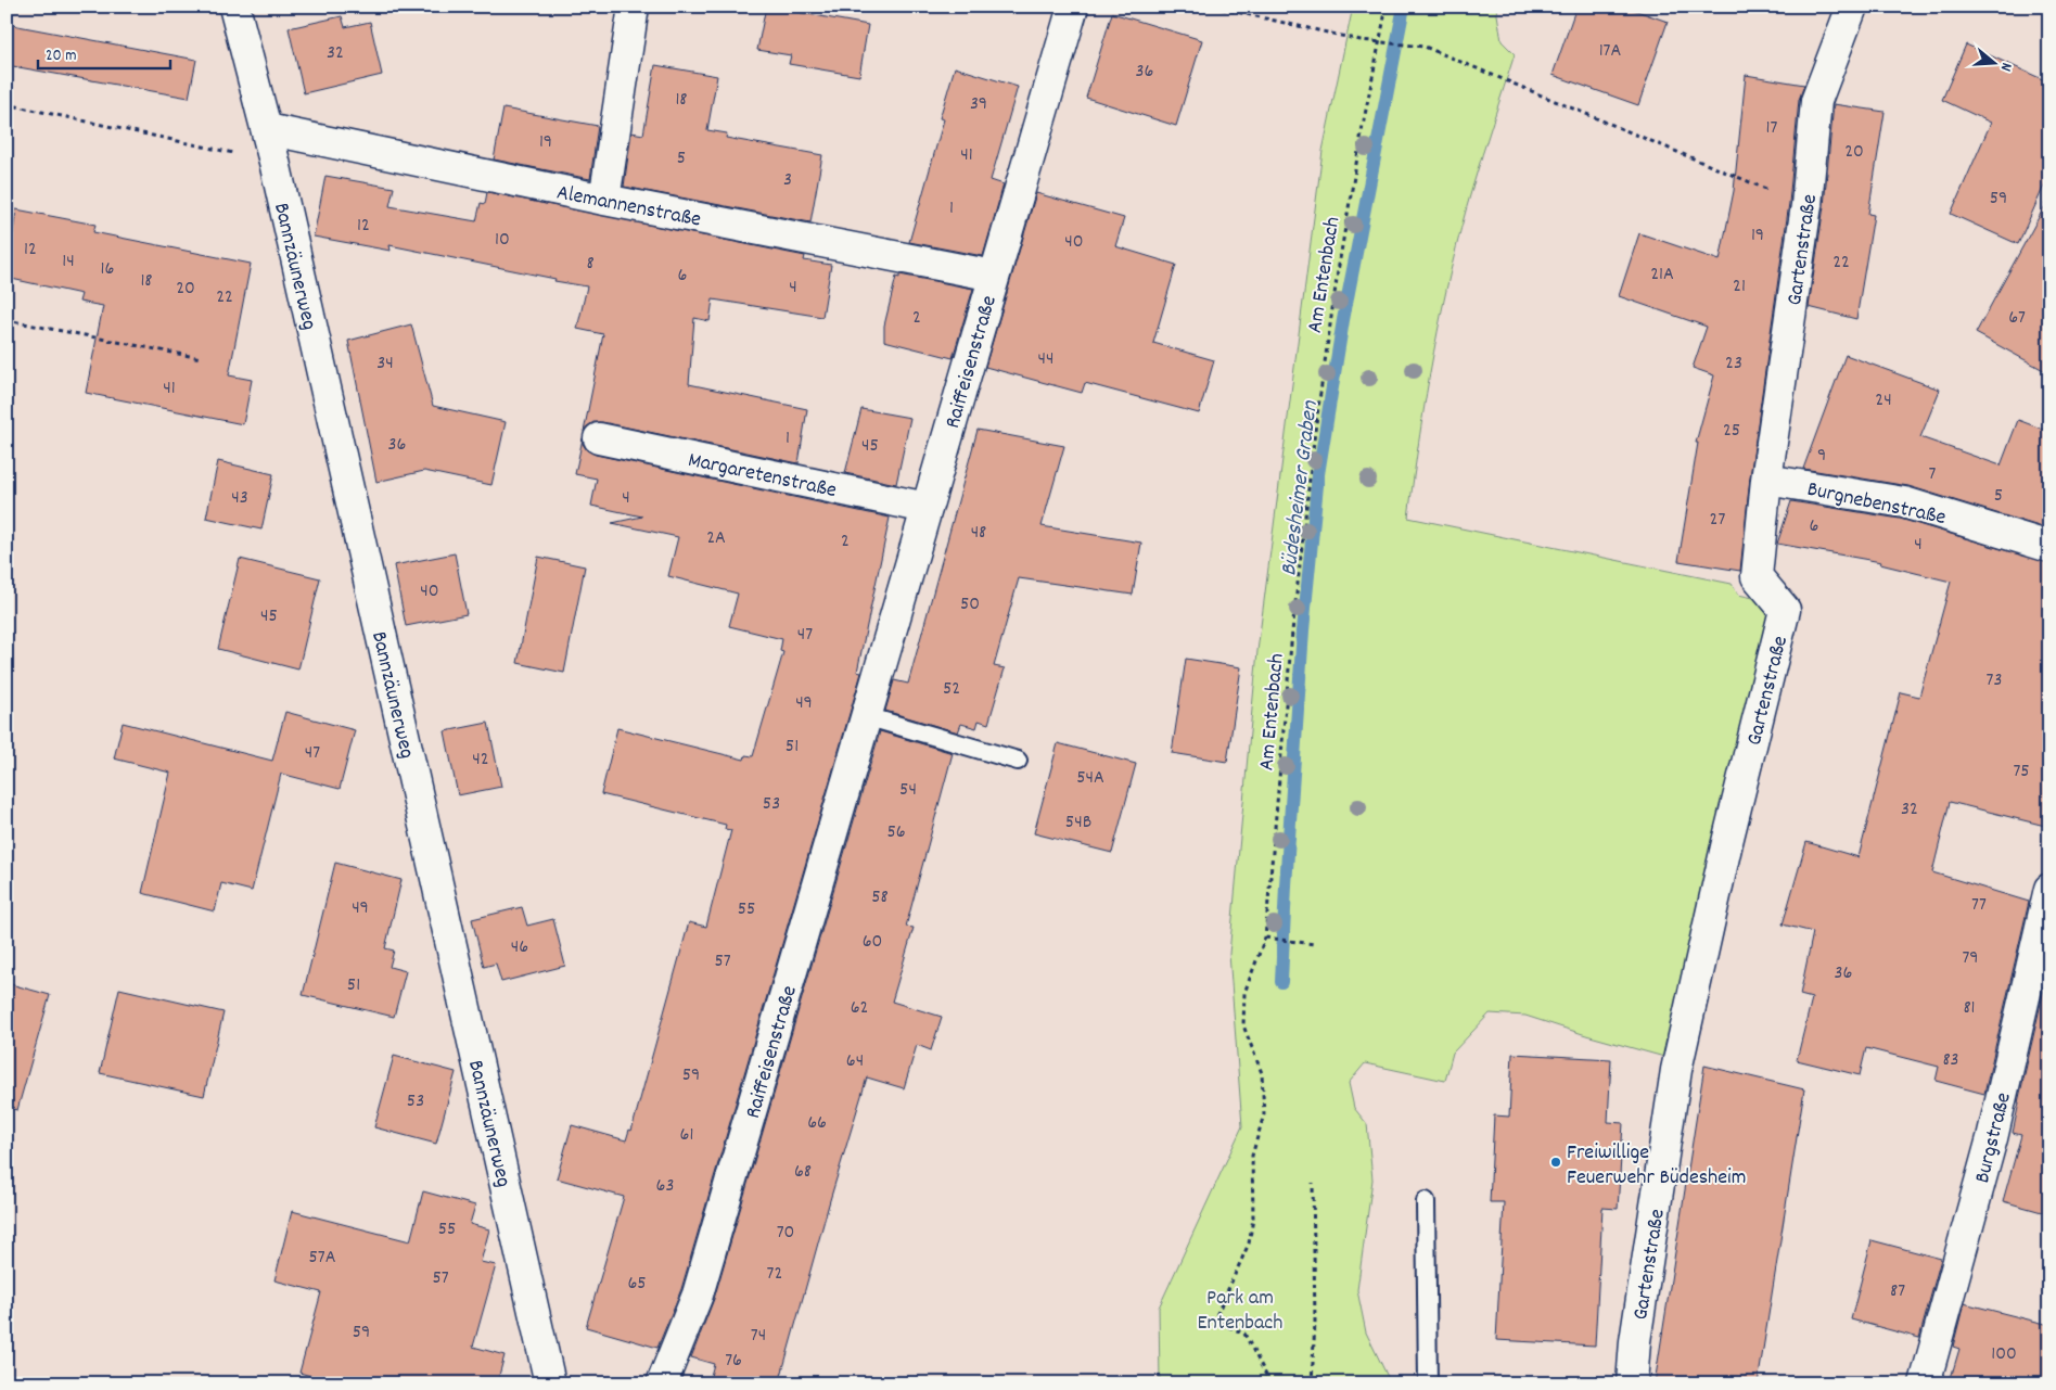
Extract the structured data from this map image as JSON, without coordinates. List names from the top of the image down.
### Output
{
  "streets": {
    "street": [
      "Alemannenstraße",
      "Gartenstraße",
      "Bannzäunerweg",
      "Raiffeisenstraße",
      "Margaretenstraße",
      "Burgnebenstraße",
      "Burgstraße"
    ],
    "path": ["Am Entenbach"]
  },
  "crossings": [
    ["Alemannenstraße", "Bannzäunerweg"],
    ["Alemannenstraße", "Raiffeisenstraße"],
    ["Gartenstraße", "Burgnebenstraße"],
    ["Raiffeisenstraße", "Margaretenstraße"]
  ],
  "water": ["Büdesheimer Graben"],
  "parks": ["Park am Entenbach"],
  "places": ["Freiwillige Feuerwehr Büdesheim"],
  "house_numbers": [
    "17A",
    "32",
    "36",
    "18",
    "39",
    "17",
    "19",
    "20",
    "41",
    "5",
    "3",
    "59",
    "1",
    "12",
    "19",
    "10",
    "40",
    "12",
    "14",
    "22",
    "8",
    "16",
    "21A",
    "6",
    "18",
    "21",
    "4",
    "20",
    "22",
    "2",
    "67",
    "44",
    "34",
    "23",
    "41",
    "24",
    "25",
    "1",
    "36",
    "45",
    "9",
    "7",
    "5",
    "43",
    "4",
    "27",
    "6",
    "48",
    "2A",
    "2",
    "4",
    "40",
    "50",
    "45",
    "47",
    "73",
    "52",
    "49",
    "51",
    "47",
    "42",
    "75",
    "54A",
    "54",
    "53",
    "32",
    "54B",
    "56",
    "58",
    "77",
    "49",
    "55",
    "60",
    "46",
    "79",
    "57",
    "36",
    "51",
    "62",
    "81",
    "83",
    "64",
    "59",
    "53",
    "66",
    "61",
    "68",
    "63",
    "55",
    "70",
    "57A",
    "72",
    "57",
    "65",
    "87",
    "59",
    "74",
    "100",
    "76"
  ],
  "scale_bar": "20 m",
  "north": "right"
}
